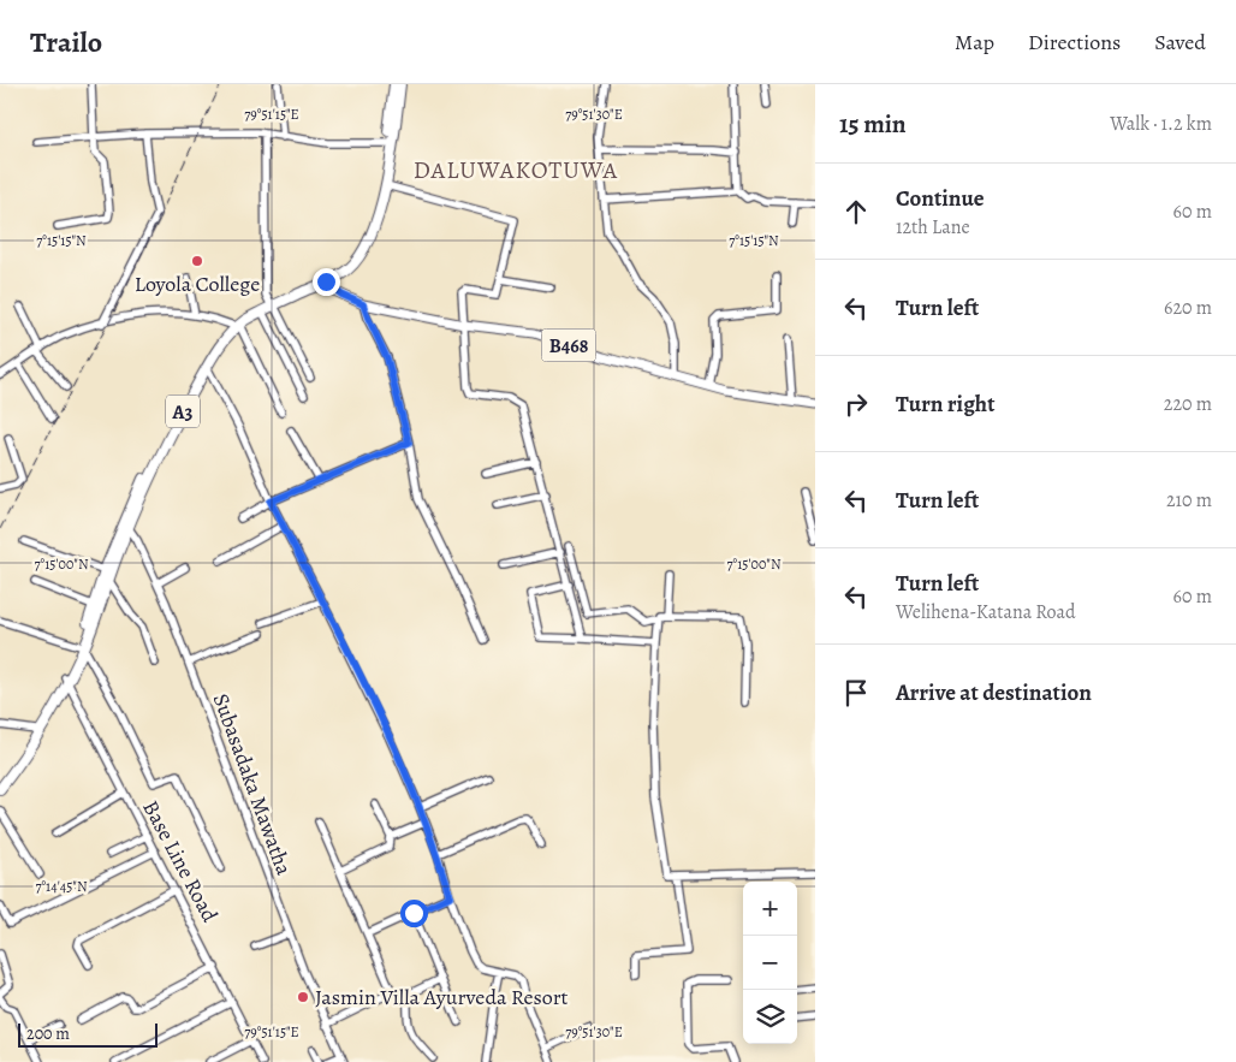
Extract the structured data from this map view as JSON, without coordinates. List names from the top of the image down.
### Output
{
  "streets": {
    "highway": ["A3"],
    "main road": ["B468"],
    "street": ["Subasadaka Mawatha", "Base Line Road"]
  },
  "crossings": [
    ["B468", "A3"],
    ["A3", "Subasadaka Mawatha"],
    ["A3", "Base Line Road"]
  ],
  "districts": ["DALUWAKOTUWA"],
  "places": ["Loyola College", "Jasmin Villa Ayurveda Resort"],
  "scale_bar": "200 m",
  "page": {
    "header": "Trailo",
    "nav": ["Map", "Directions", "Saved"],
    "heading": ["15 min", "Walk · 1.2 km"],
    "list": [
      ["Continue", "12th Lane", "60 m"],
      ["Turn left", "620 m"],
      ["Turn right", "220 m"],
      ["Turn left", "210 m"],
      ["Turn left", "Welihena-Katana Road", "60 m"],
      "Arrive at destination"
    ],
    "map_buttons": ["+", "−"],
    "scale": "200 m"
  },
  "coordinates": [
    "79°51'15\"E",
    "79°51'30\"E",
    "7°15'15\"N",
    "7°15'00\"N",
    "7°14'45\"N"
  ]
}
